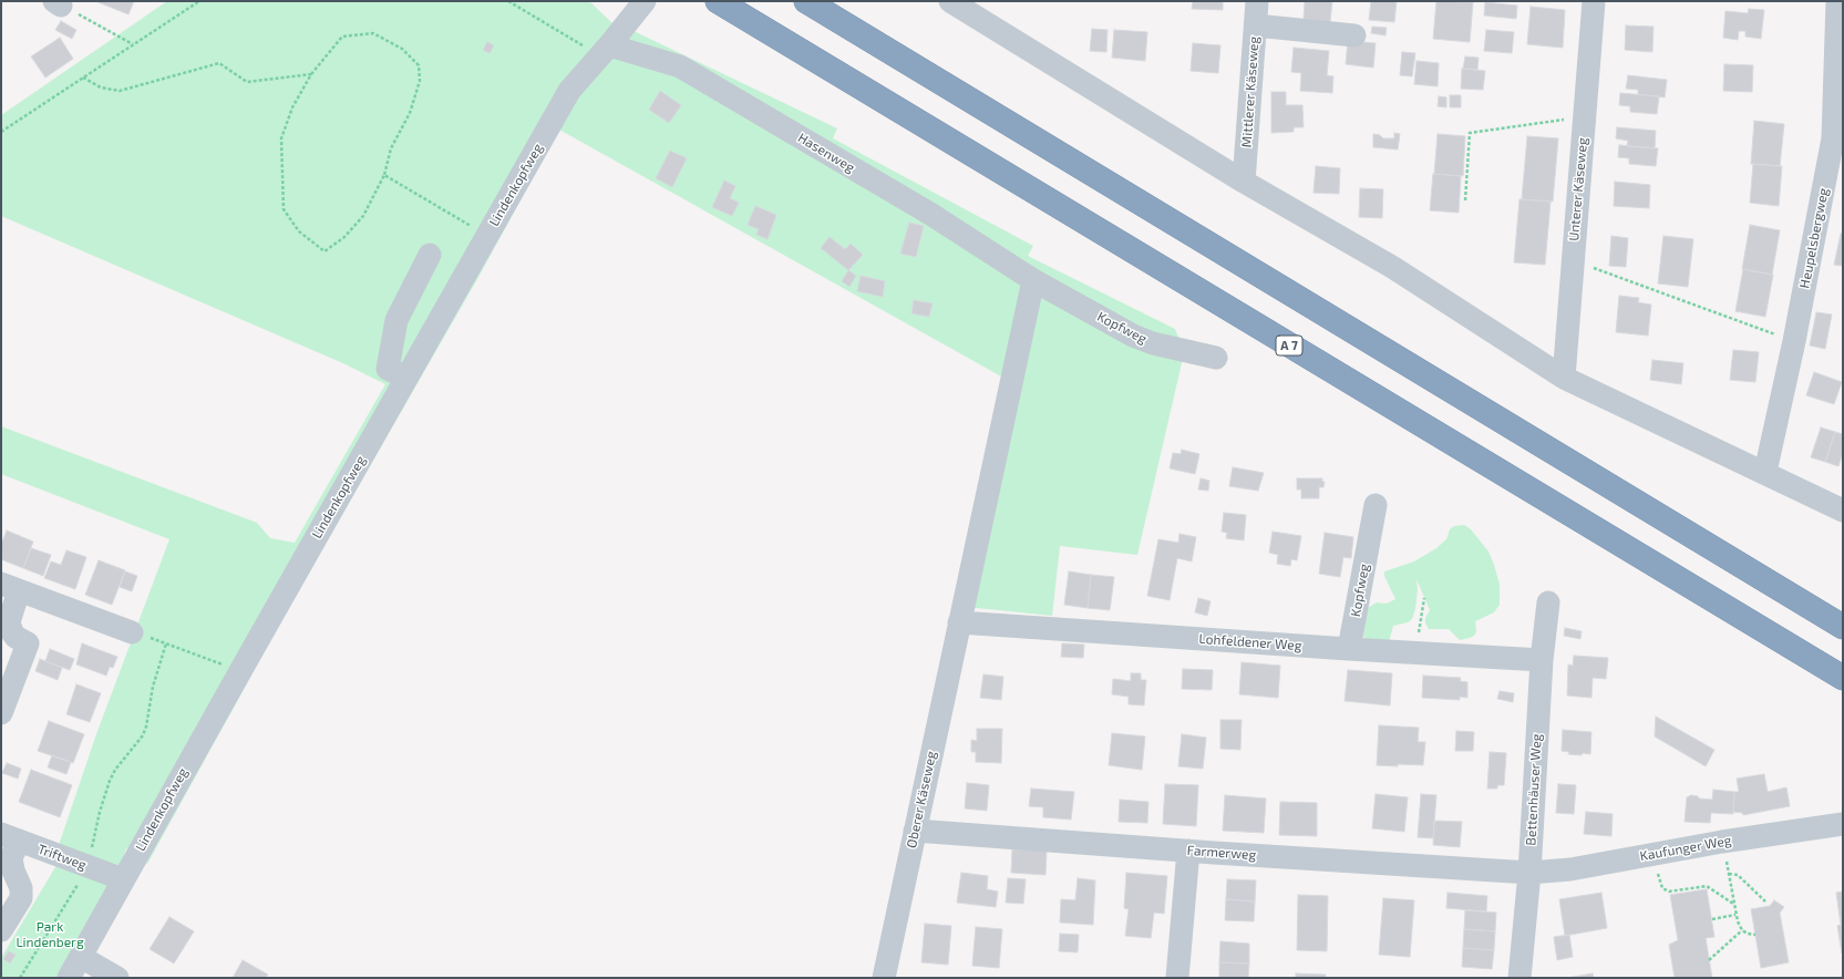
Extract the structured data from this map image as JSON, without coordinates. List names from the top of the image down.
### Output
{
  "streets": {
    "highway": ["A 7"],
    "street": [
      "Mittlerer Käseweg",
      "Hasenweg",
      "Lindenkopfweg",
      "Unterer Käseweg",
      "Heupelsbergweg",
      "Kopfweg",
      "Lohfeldener Weg",
      "Bettenhäuser Weg",
      "Oberer Käseweg",
      "Kaufunger Weg",
      "Farmerweg",
      "Triftweg"
    ]
  },
  "crossings": [
    ["Hasenweg", "Lindenkopfweg"],
    ["Hasenweg", "Kopfweg"],
    ["Hasenweg", "Oberer Käseweg"],
    ["Lindenkopfweg", "Triftweg"],
    ["Kopfweg", "Lohfeldener Weg"],
    ["Kopfweg", "Oberer Käseweg"],
    ["Lohfeldener Weg", "Bettenhäuser Weg"],
    ["Lohfeldener Weg", "Oberer Käseweg"],
    ["Bettenhäuser Weg", "Kaufunger Weg"],
    ["Bettenhäuser Weg", "Farmerweg"],
    ["Oberer Käseweg", "Farmerweg"],
    ["Kaufunger Weg", "Farmerweg"]
  ],
  "parks": ["Park Lindenberg"]
}
